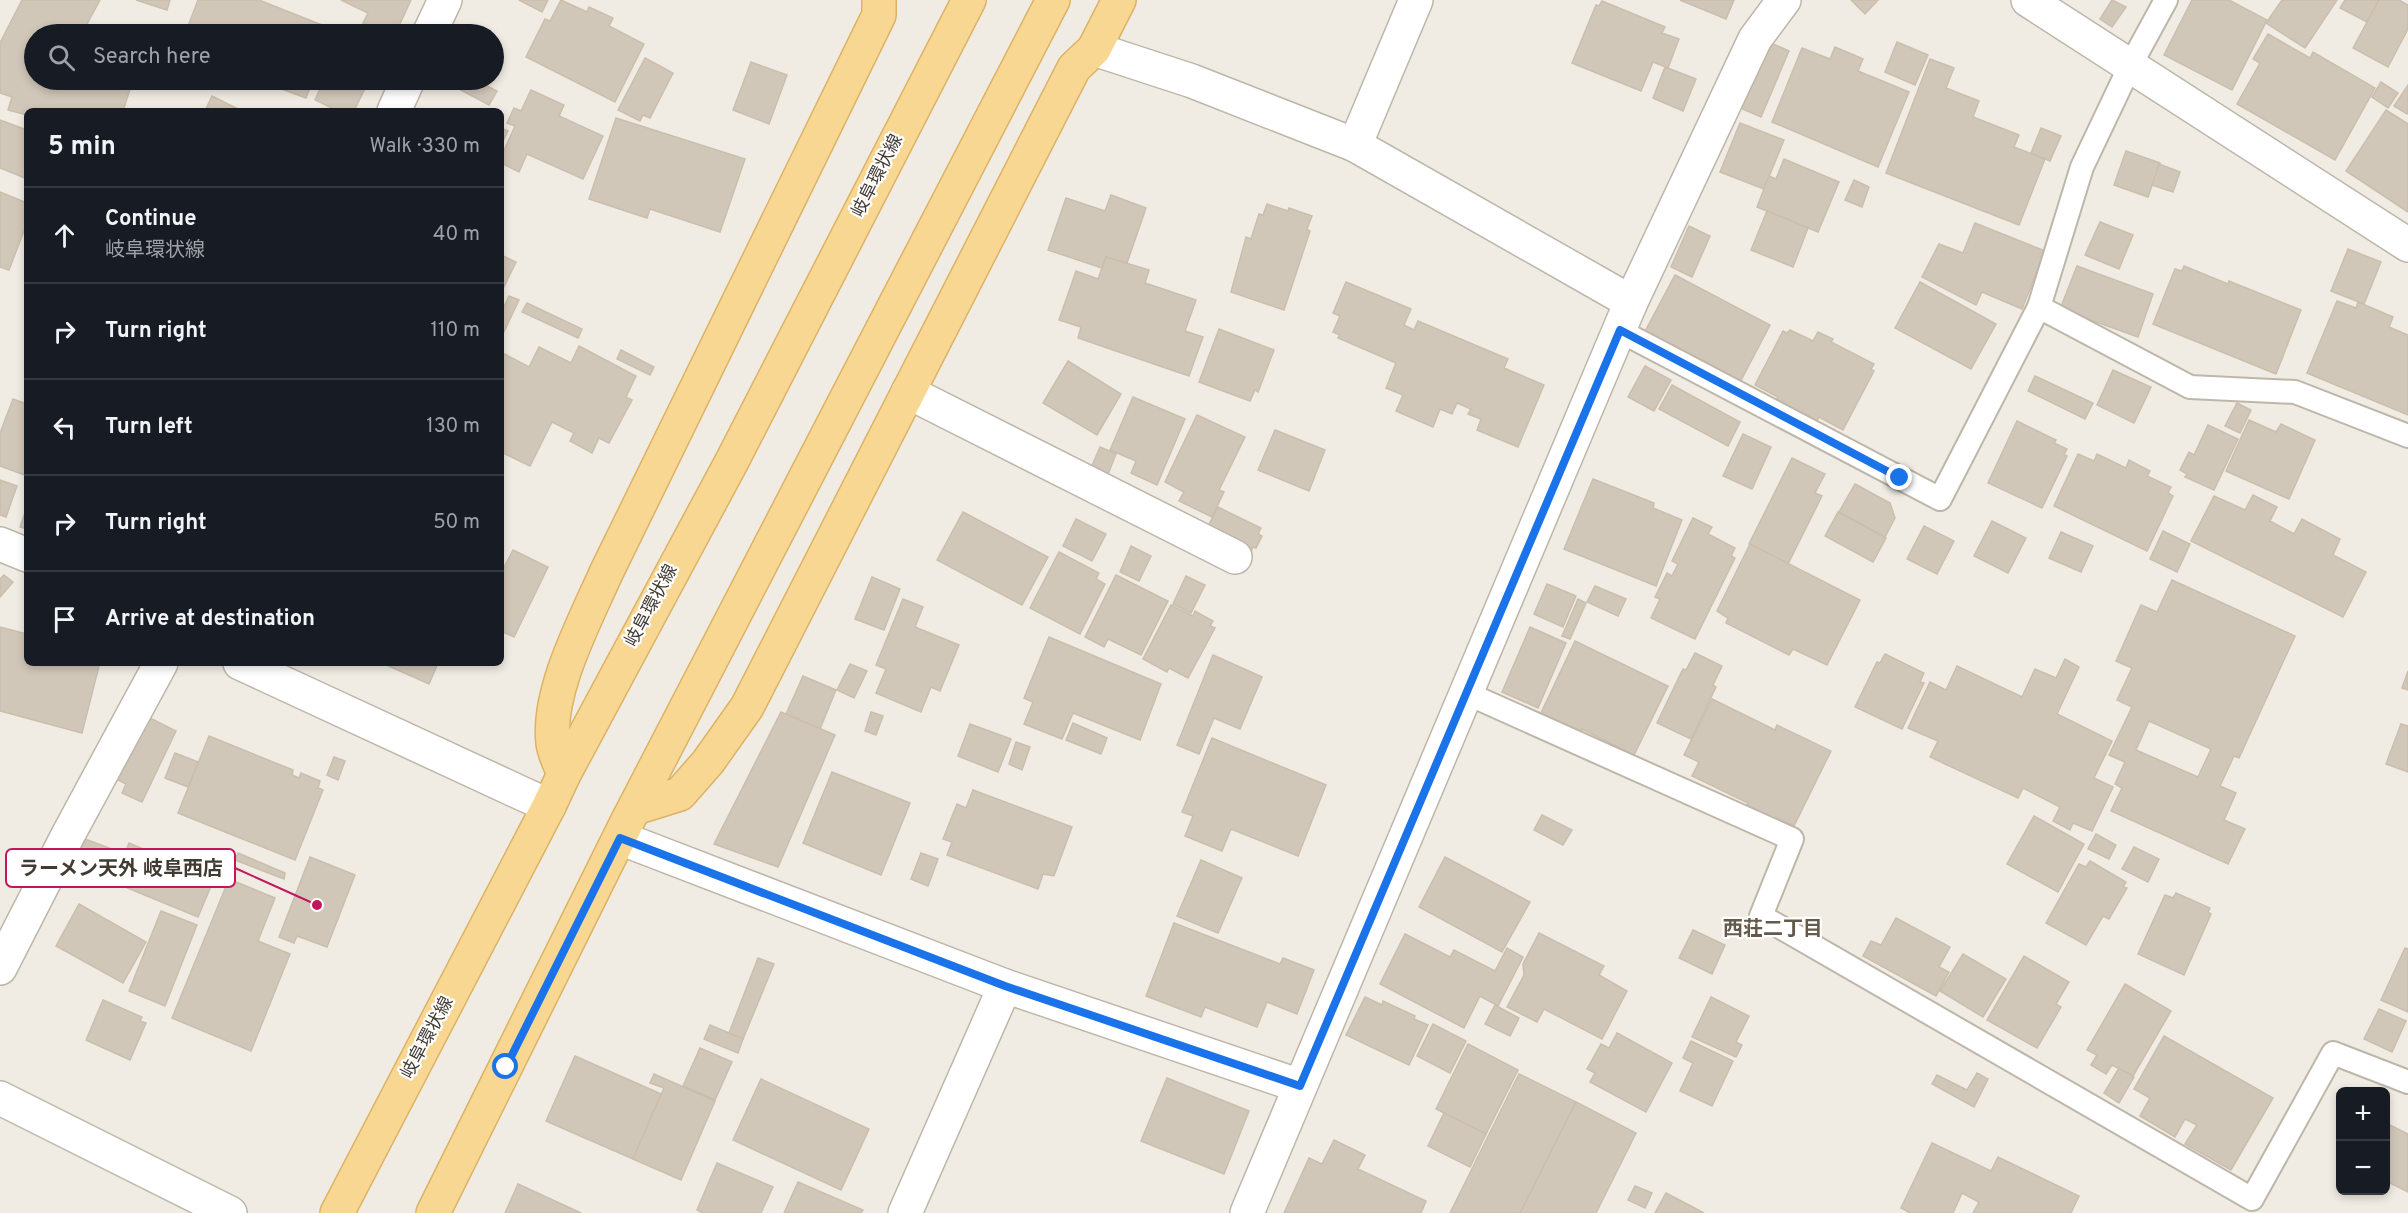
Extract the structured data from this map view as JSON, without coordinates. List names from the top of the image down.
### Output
{
  "streets": {
    "main road": ["岐阜環状線"]
  },
  "districts": ["西荘二丁目"],
  "places": ["ラーメン天外 岐阜西店"],
  "page": {
    "search": "Search here",
    "heading": ["5 min", "Walk · 330 m"],
    "list": [
      ["Continue", "岐阜環状線", "40 m"],
      ["Turn right", "110 m"],
      ["Turn left", "130 m"],
      ["Turn right", "50 m"],
      "Arrive at destination"
    ],
    "map_buttons": ["+", "−"]
  }
}
